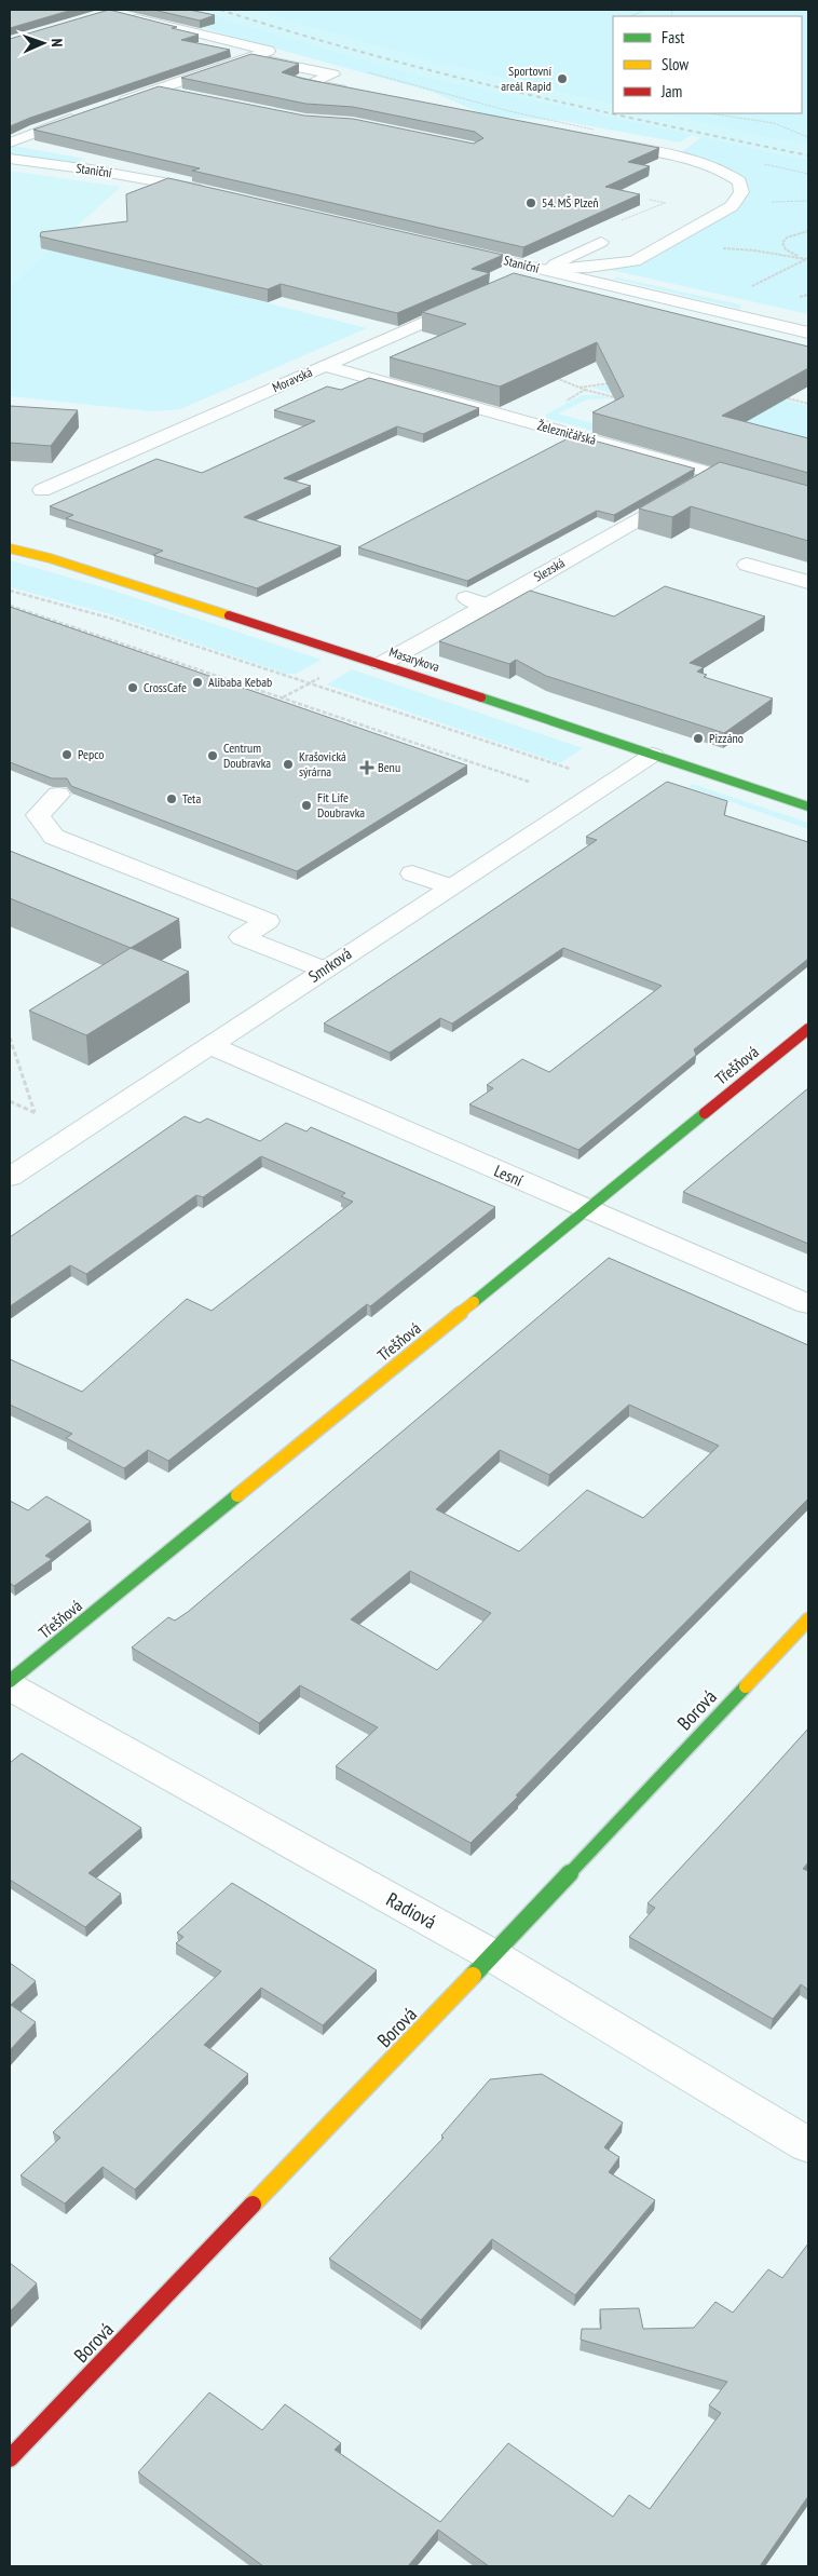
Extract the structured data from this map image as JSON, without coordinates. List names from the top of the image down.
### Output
{
  "streets": {
    "street": [
      "Staniční",
      "Moravská",
      "Železničářská",
      "Slezská",
      "Masarykova",
      "Smrková",
      "Třešňová",
      "Lesní",
      "Borová",
      "Radiová"
    ]
  },
  "crossings": [
    ["Moravská", "Železničářská"],
    ["Železničářská", "Slezská"],
    ["Slezská", "Masarykova"],
    ["Masarykova", "Smrková"],
    ["Smrková", "Lesní"],
    ["Třešňová", "Lesní"],
    ["Borová", "Radiová"]
  ],
  "places": {
    "other": [
      "Sportovní areál Rapid",
      "54. MŠ Plzeň",
      "Alibaba Kebab",
      "CrossCafe",
      "Pizzáno",
      "Pepco",
      "Centrum Doubravka",
      "Krašovická sýrárna",
      "Teta",
      "Fit Life Doubravka"
    ],
    "health": ["Benu"]
  },
  "legend": ["Fast", "Slow", "Jam"],
  "north": "right"
}
